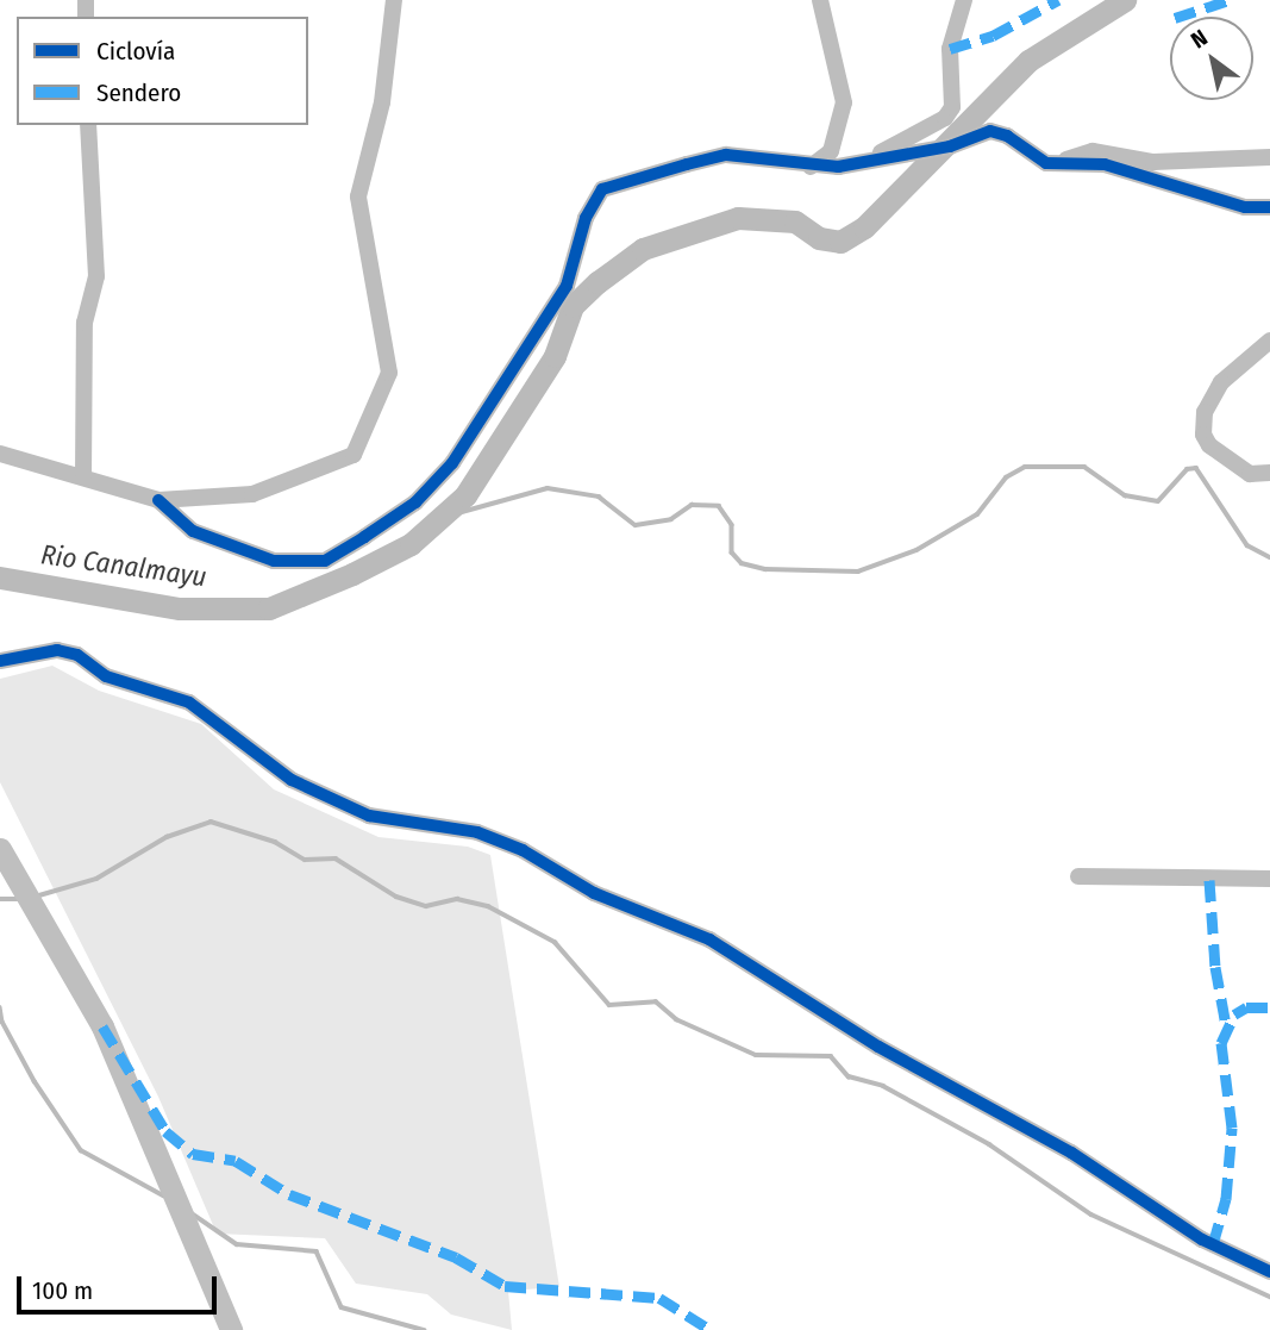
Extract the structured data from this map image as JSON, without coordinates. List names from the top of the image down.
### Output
{
  "water": ["Rio Canalmayu"],
  "legend": ["Ciclovía", "Sendero"],
  "scale_bar": "100 m",
  "north": "top left"
}
